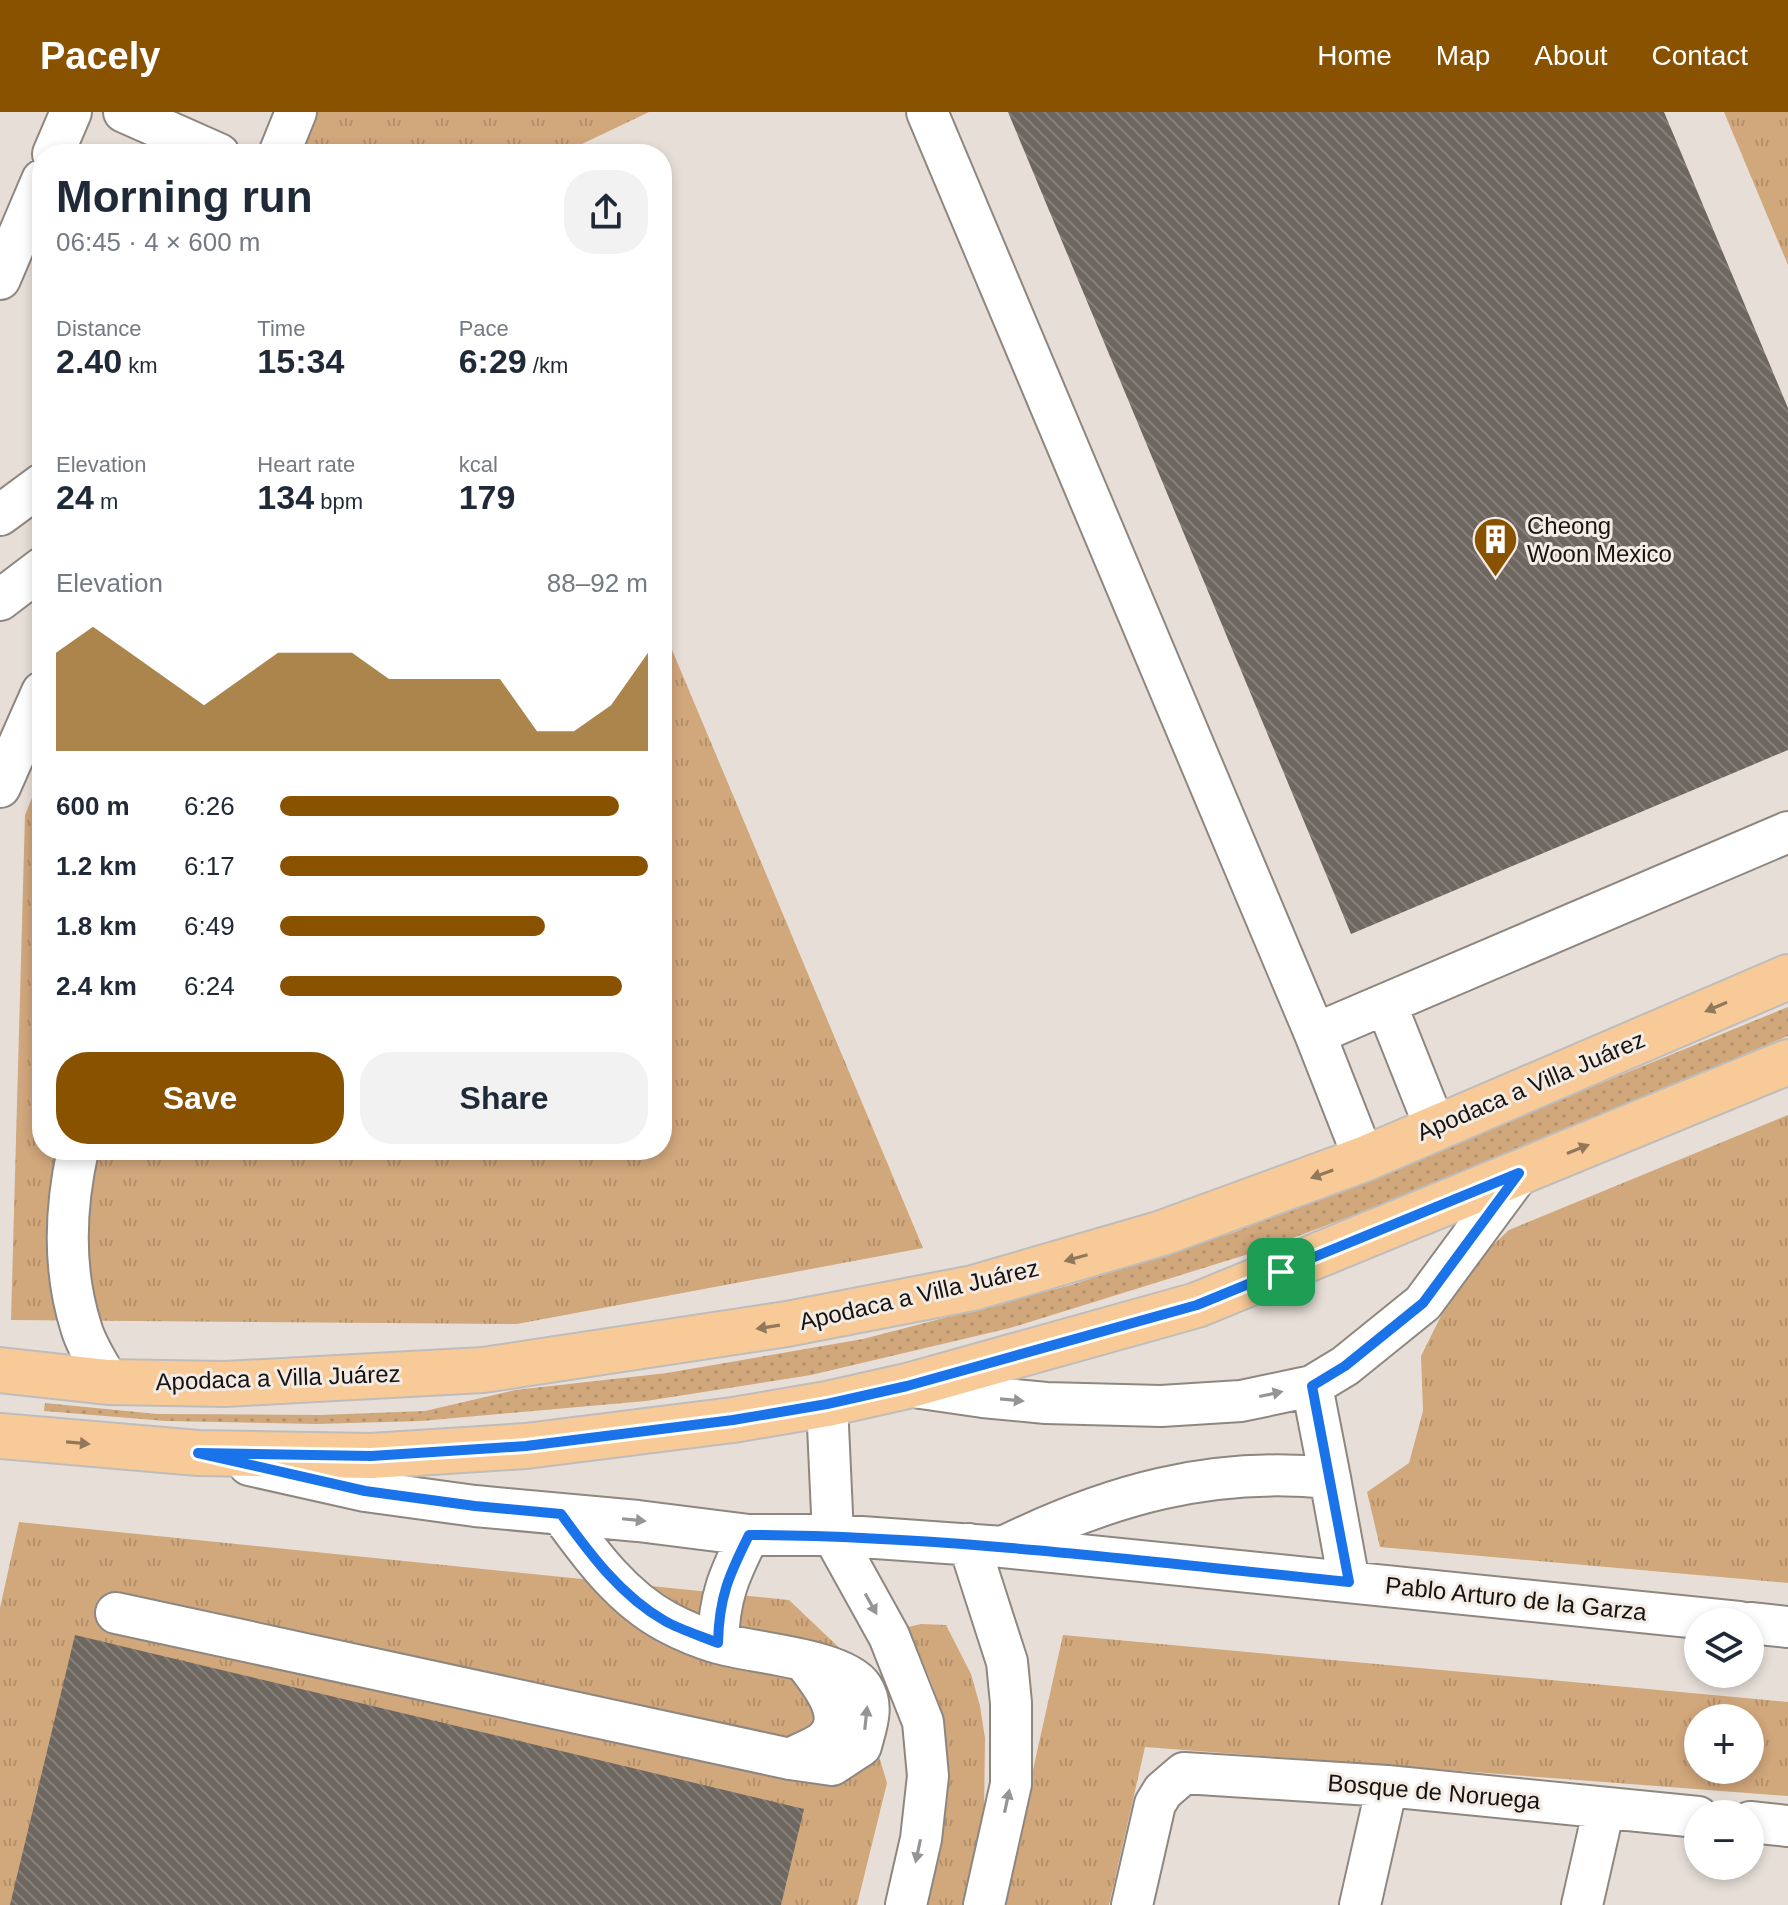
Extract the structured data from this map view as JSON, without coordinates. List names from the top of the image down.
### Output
{
  "streets": {
    "main road": ["Apodaca a Villa Juárez"],
    "street": ["Pablo Arturo de la Garza", "Bosque de Noruega"]
  },
  "places": {
    "building": ["Cheong Woon Mexico"]
  },
  "page": {
    "header": "Pacely",
    "nav": [
      "Home",
      "Map",
      "About",
      "Contact"
    ],
    "heading": ["Morning run", "06:45 · 4 × 600 m"],
    "stats": [
      ["Distance", "2.40 km"],
      ["Time", "15:34"],
      ["Pace", "6:29 /km"],
      ["Elevation", "24 m"],
      ["Heart rate", "134 bpm"],
      ["kcal", "179"]
    ],
    "chart": ["Elevation", "88–92 m"],
    "list": [
      {
        "name": "600 m",
        "note": "6:26"
      },
      {
        "name": "1.2 km",
        "note": "6:17"
      },
      {
        "name": "1.8 km",
        "note": "6:49"
      },
      {
        "name": "2.4 km",
        "note": "6:24"
      }
    ],
    "buttons": ["Save", "Share"],
    "map_buttons": ["+", "−"]
  }
}
